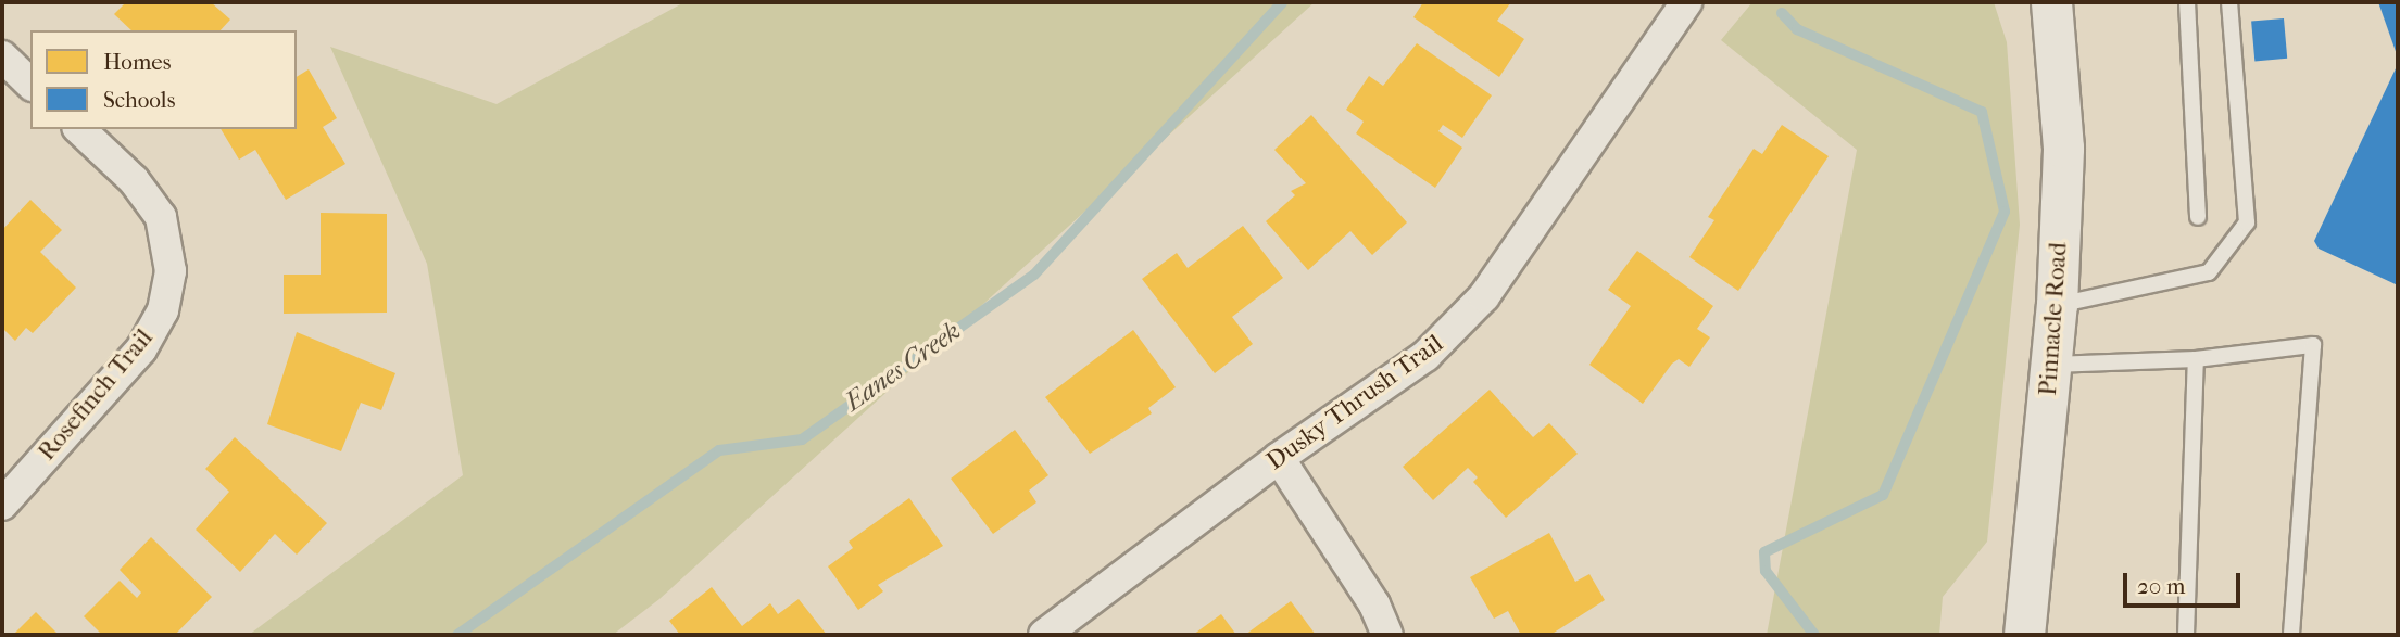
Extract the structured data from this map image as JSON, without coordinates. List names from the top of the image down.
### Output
{
  "streets": {
    "street": ["Pinnacle Road", "Rosefinch Trail", "Dusky Thrush Trail"]
  },
  "water": ["Eanes Creek"],
  "legend": ["Homes", "Schools"],
  "scale_bar": "20 m"
}
